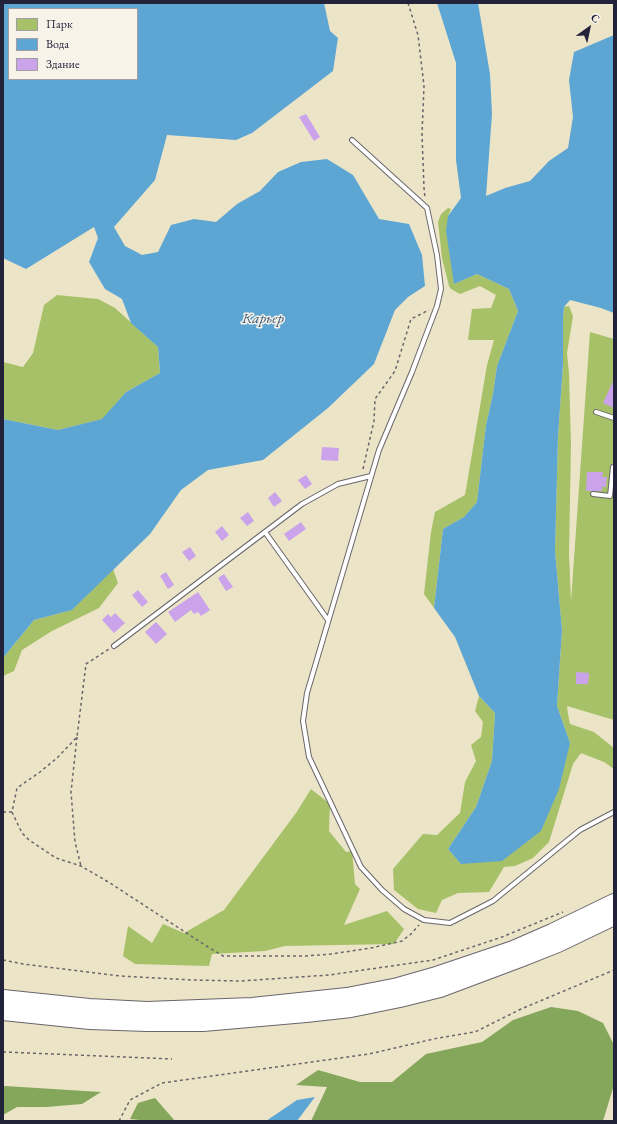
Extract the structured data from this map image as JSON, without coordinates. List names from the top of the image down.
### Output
{
  "water": ["Карьер"],
  "legend": ["Парк", "Вода", "Здание"],
  "north": "top right"
}
